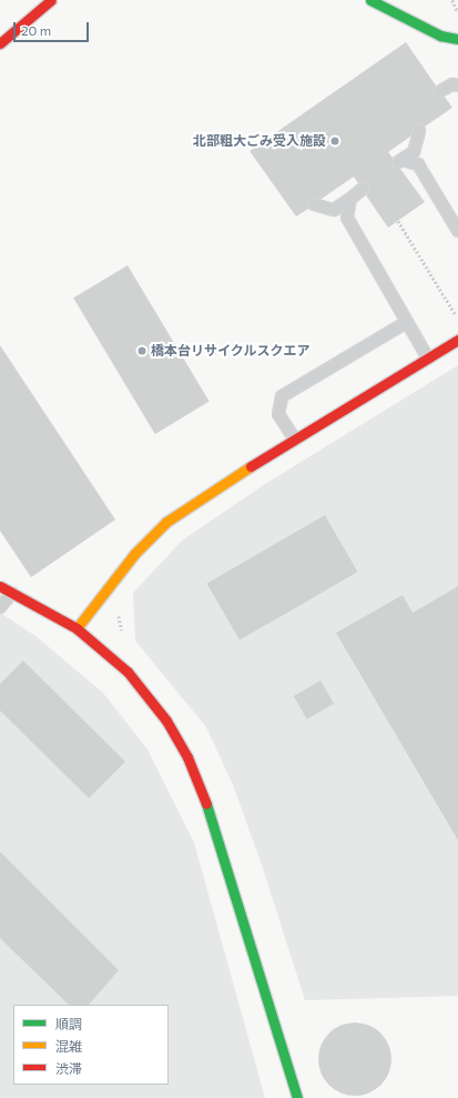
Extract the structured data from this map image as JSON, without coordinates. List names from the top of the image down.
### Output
{
  "places": ["北部粗大ごみ受入施設", "橋本台リサイクルスクエア"],
  "legend": ["順調", "混雑", "渋滞"],
  "scale_bar": "20 m"
}
